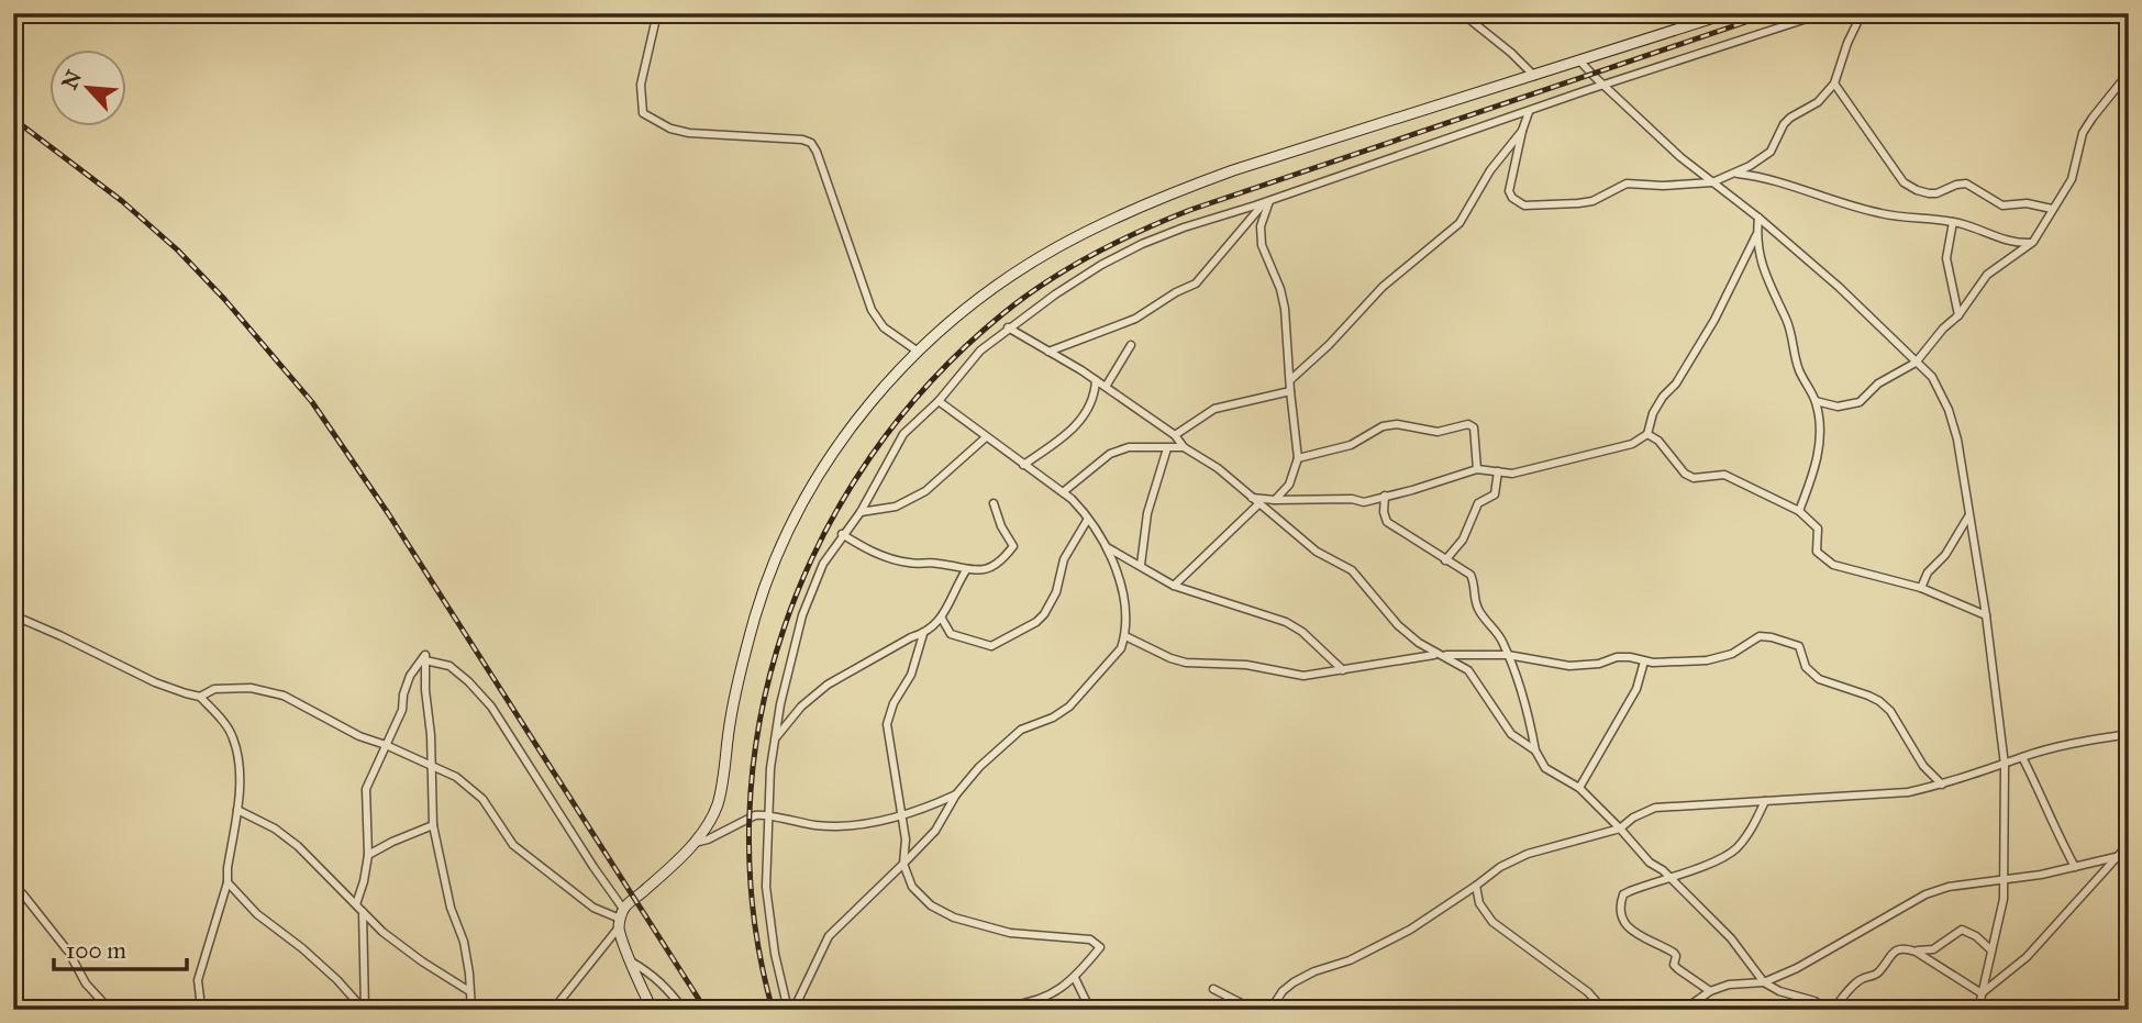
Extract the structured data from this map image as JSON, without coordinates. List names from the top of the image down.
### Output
{
  "scale_bar": "100 m",
  "north": "top left"
}
